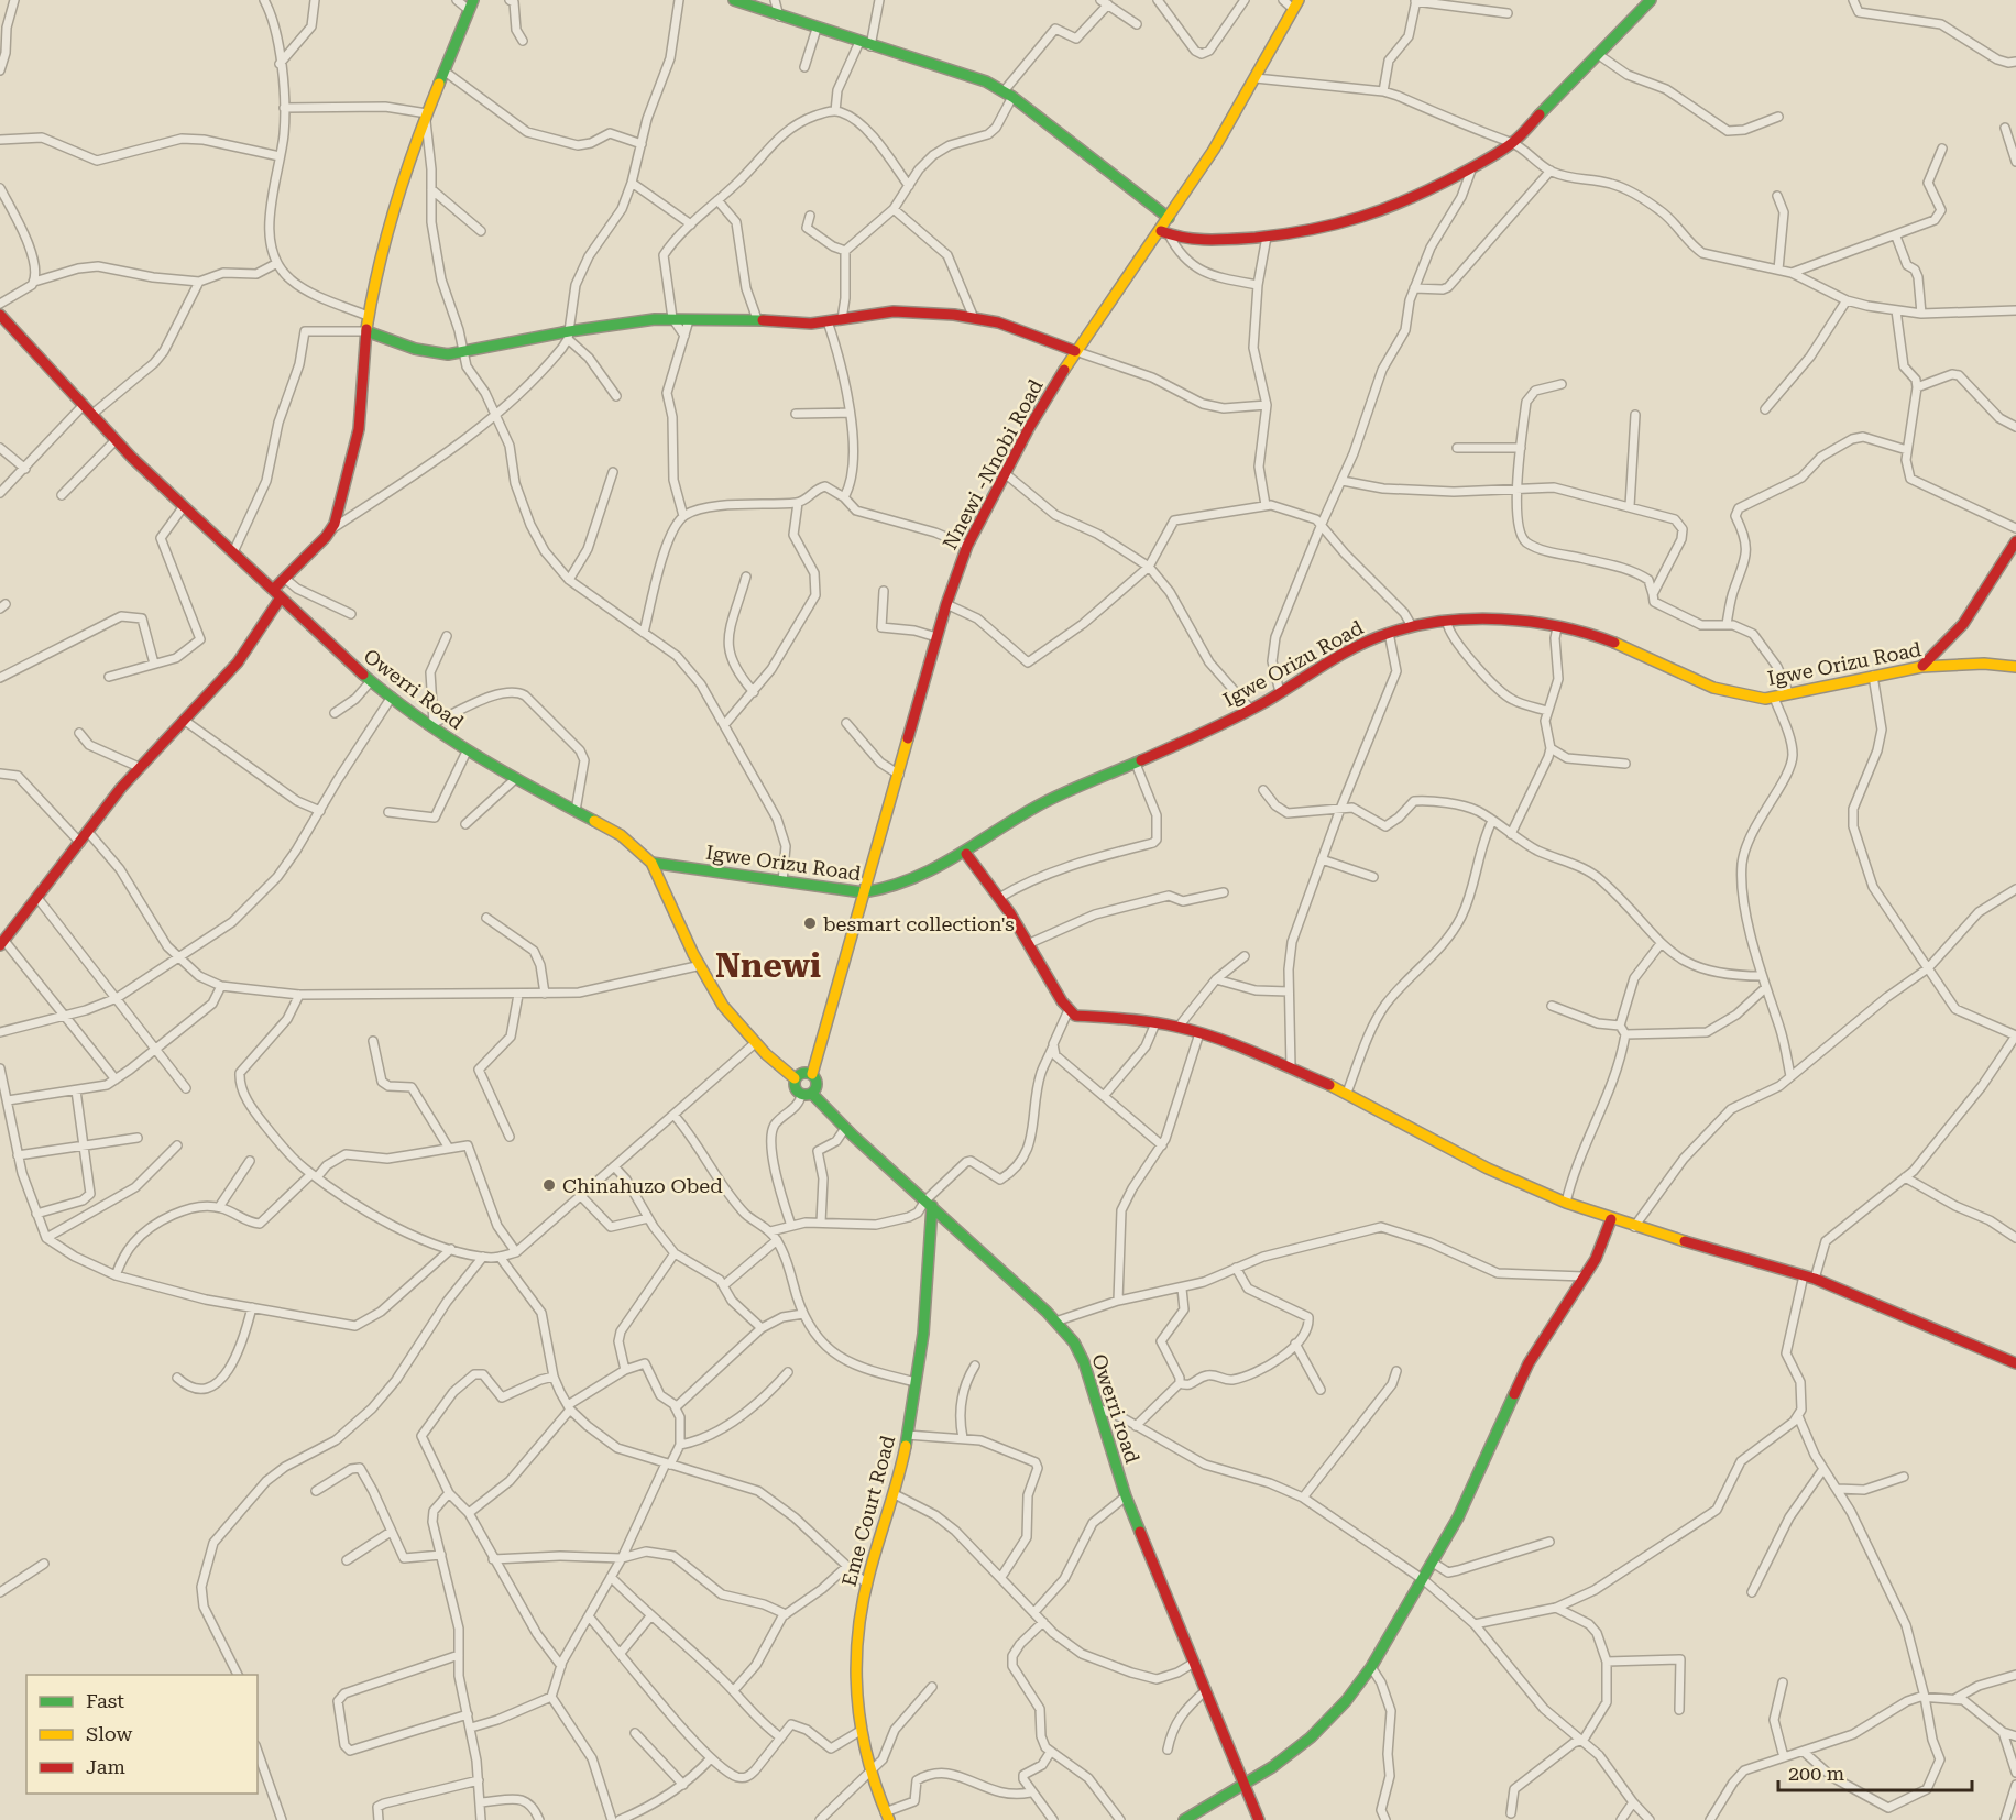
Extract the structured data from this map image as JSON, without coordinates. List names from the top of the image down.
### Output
{
  "streets": {
    "street": [
      "Nnewi -Nnobi Road",
      "Igwe Orizu Road",
      "Owerri Road",
      "Owerri road",
      "Eme Court Road"
    ]
  },
  "crossings": [
    ["Nnewi -Nnobi Road", "Igwe Orizu Road"],
    ["Nnewi -Nnobi Road", "Owerri Road"],
    ["Nnewi -Nnobi Road", "Owerri road"],
    ["Igwe Orizu Road", "Owerri Road"],
    ["Owerri Road", "Owerri road"],
    ["Owerri road", "Eme Court Road"]
  ],
  "districts": ["Nnewi"],
  "places": ["besmart collection's", "Chinahuzo Obed"],
  "legend": ["Fast", "Slow", "Jam"],
  "scale_bar": "200 m"
}
